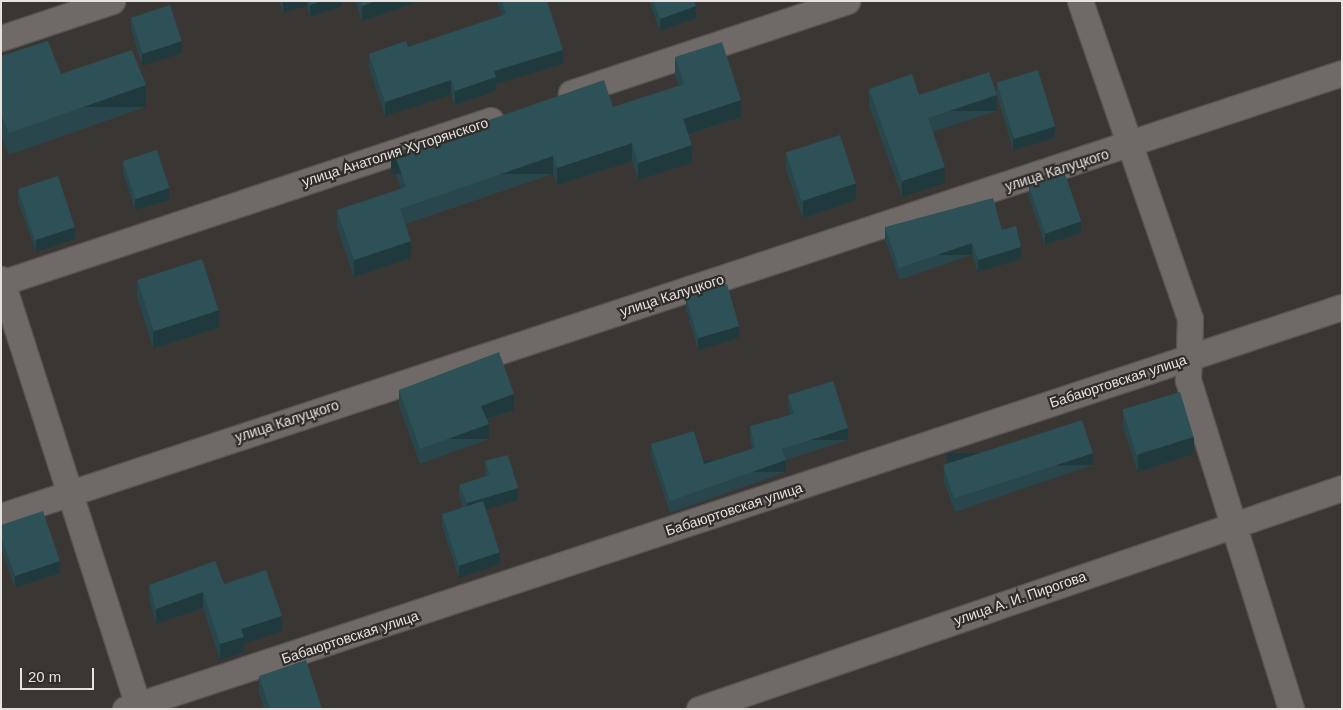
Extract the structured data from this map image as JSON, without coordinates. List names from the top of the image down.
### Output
{
  "streets": {
    "street": [
      "улица Анатолия Хуторянского",
      "улица Калуцкого",
      "Бабаюртовская улица",
      "улица А. И. Пирогова"
    ]
  },
  "scale_bar": "20 m"
}
